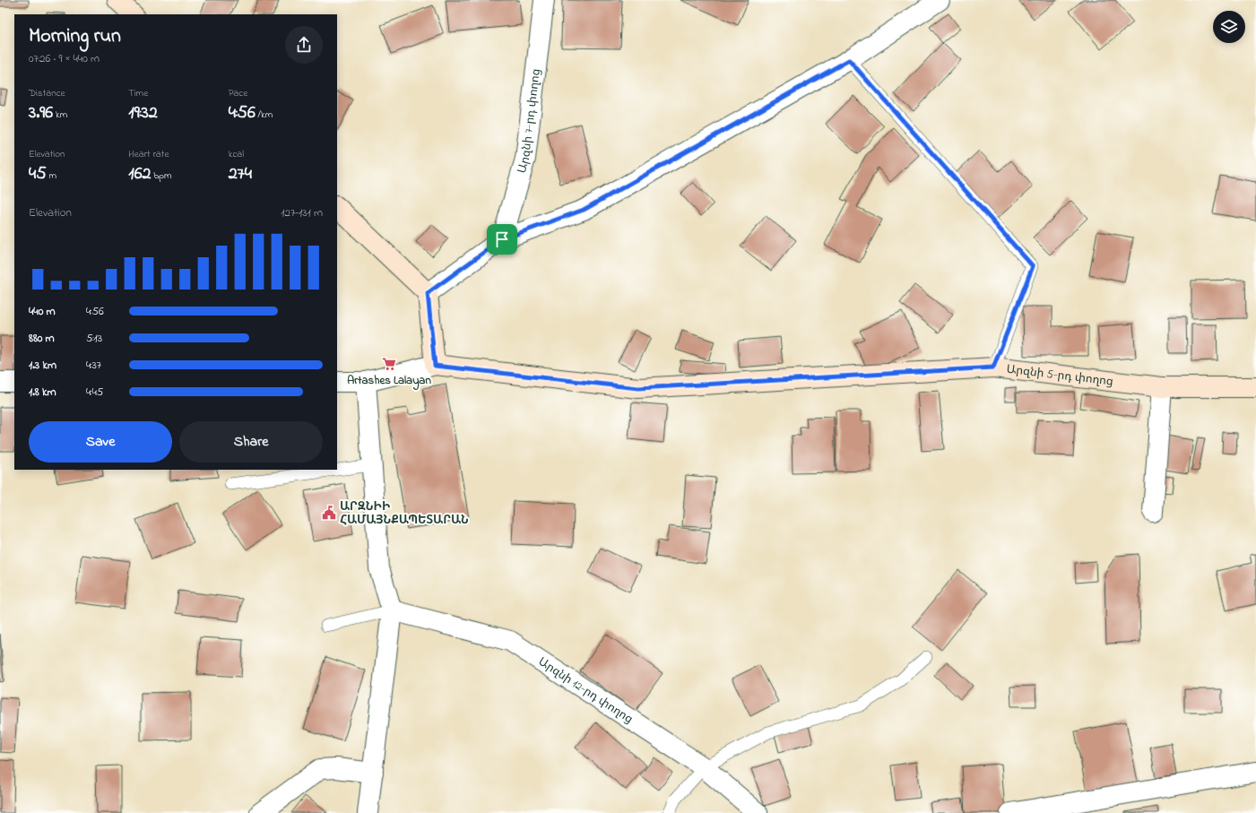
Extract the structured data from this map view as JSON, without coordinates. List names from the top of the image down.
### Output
{
  "streets": {
    "street": ["Արզնի 7-րդ փողոց", "Արզնի 5-րդ փողոց", "Արզնի 12-րդ փողոց"]
  },
  "places": {
    "supermarket": ["Artashes Lalayan"],
    "public building": ["ԱՐԶՆԻԻ ՀԱՄԱՅՆՔԱՊԵՏԱՐԱՆ"]
  },
  "page": {
    "heading": ["Morning run", "07:26 · 9 × 440 m"],
    "stats": [
      ["Distance", "3.96 km"],
      ["Time", "19:32"],
      ["Pace", "4:56 /km"],
      ["Elevation", "45 m"],
      ["Heart rate", "162 bpm"],
      ["kcal", "274"]
    ],
    "chart": ["Elevation", "127–131 m"],
    "list": [
      {
        "name": "440 m",
        "note": "4:56"
      },
      {
        "name": "880 m",
        "note": "5:13"
      },
      {
        "name": "1.3 km",
        "note": "4:37"
      },
      {
        "name": "1.8 km",
        "note": "4:45"
      }
    ],
    "buttons": ["Save", "Share"]
  }
}
